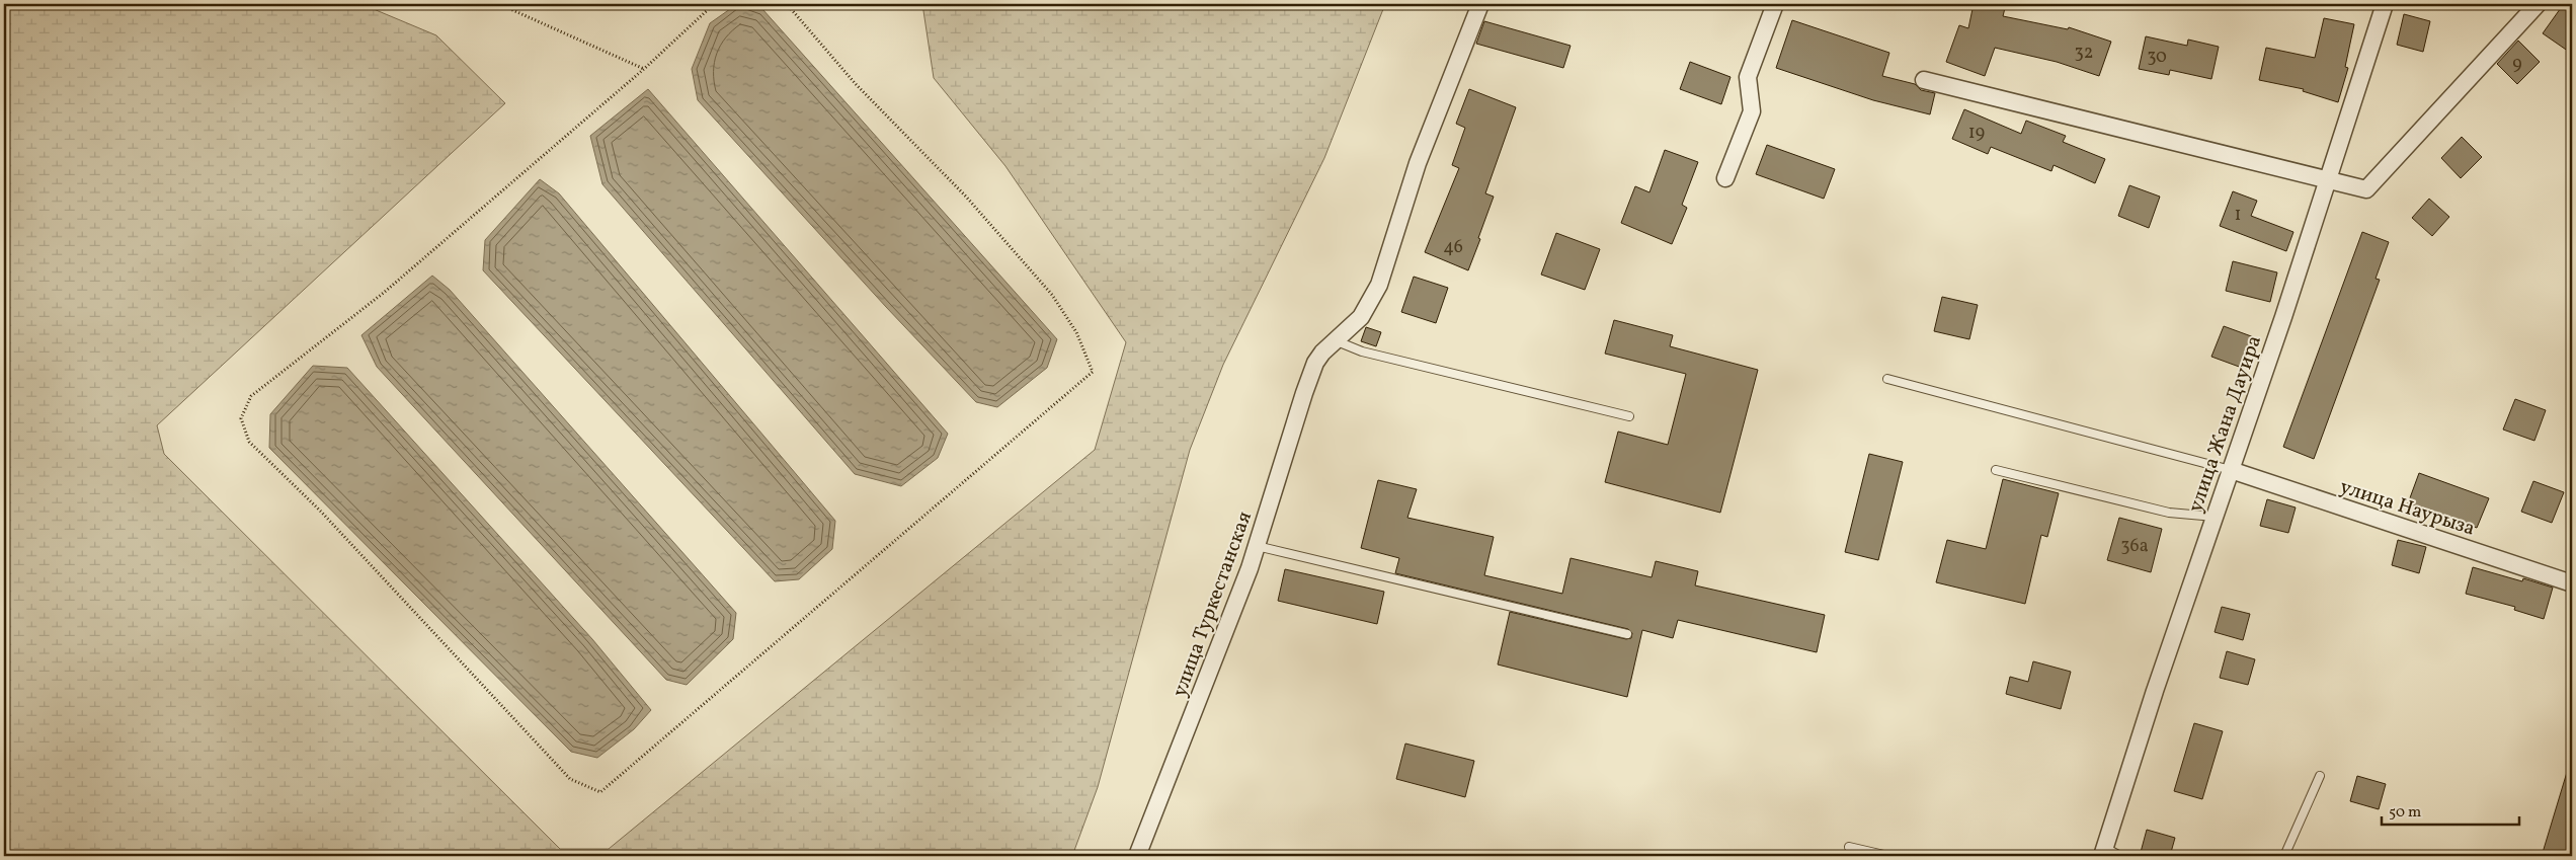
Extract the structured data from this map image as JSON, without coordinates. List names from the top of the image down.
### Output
{
  "streets": {
    "street": ["улица Жана Дауира", "улица Наурыза", "улица Туркестанская"]
  },
  "crossings": [
    ["улица Жана Дауира", "улица Наурыза"]
  ],
  "house_numbers": [
    "32",
    "30",
    "9",
    "19",
    "1",
    "46",
    "36а"
  ],
  "scale_bar": "50 m"
}
